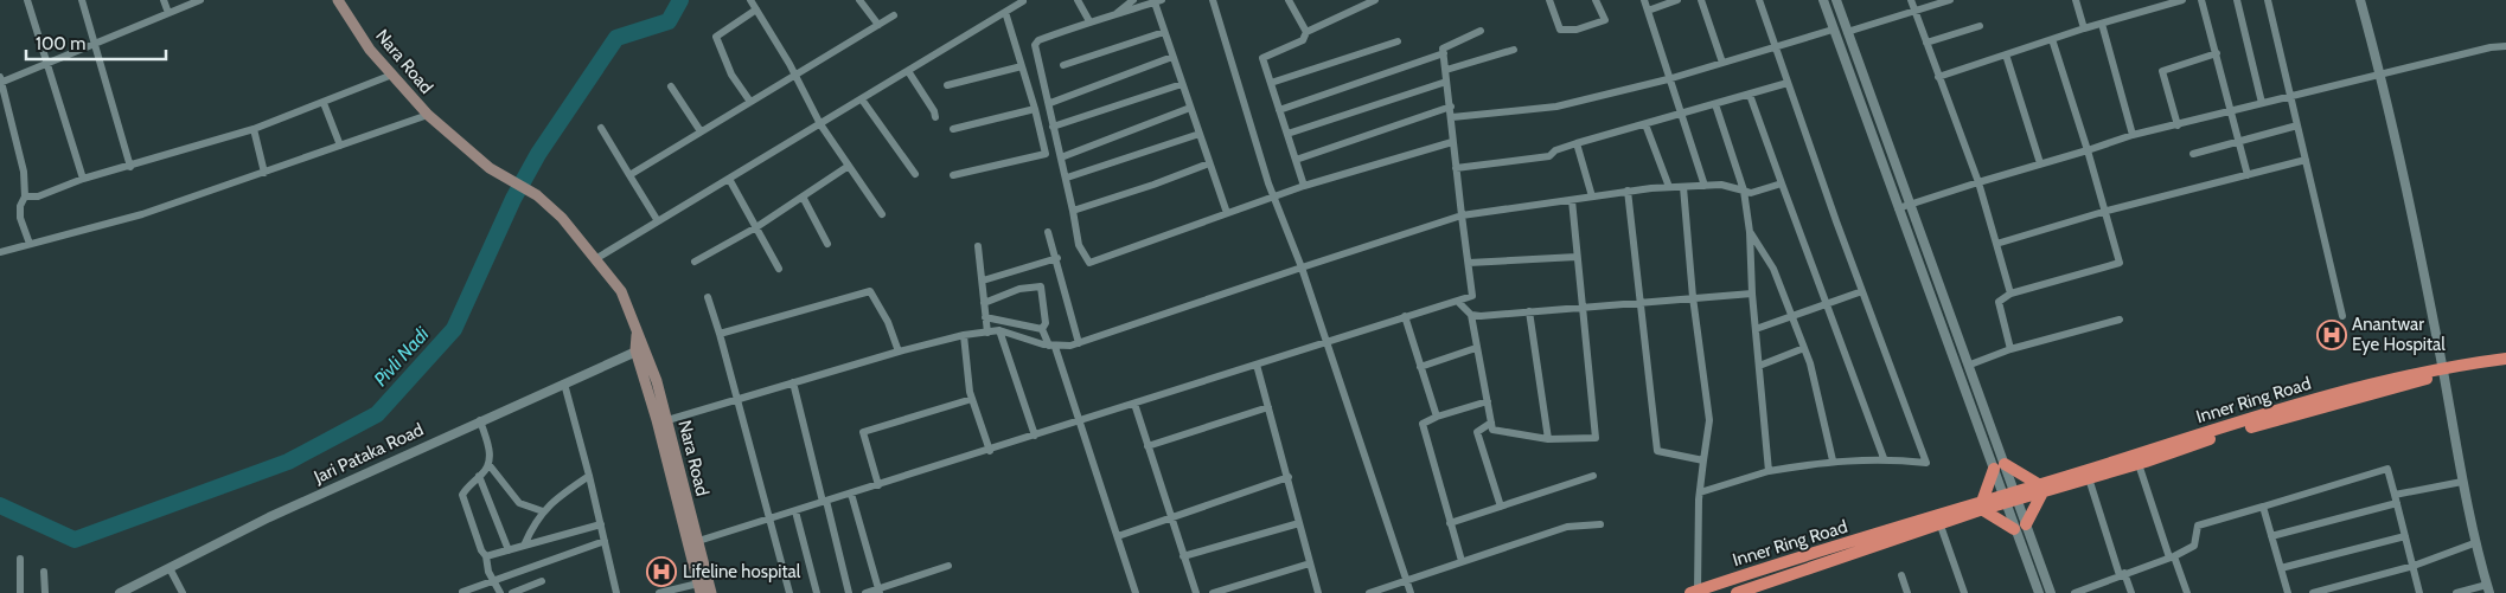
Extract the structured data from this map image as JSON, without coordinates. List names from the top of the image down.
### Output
{
  "streets": {
    "highway": ["Inner Ring Road"],
    "main road": ["Nara Road"],
    "street": ["Jari Pataka Road"]
  },
  "crossings": [
    ["Nara Road", "Jari Pataka Road"]
  ],
  "water": ["Pivli Nadi"],
  "places": {
    "hospital": ["Anantwar Eye Hospital", "Lifeline hospital"]
  },
  "scale_bar": "100 m"
}
